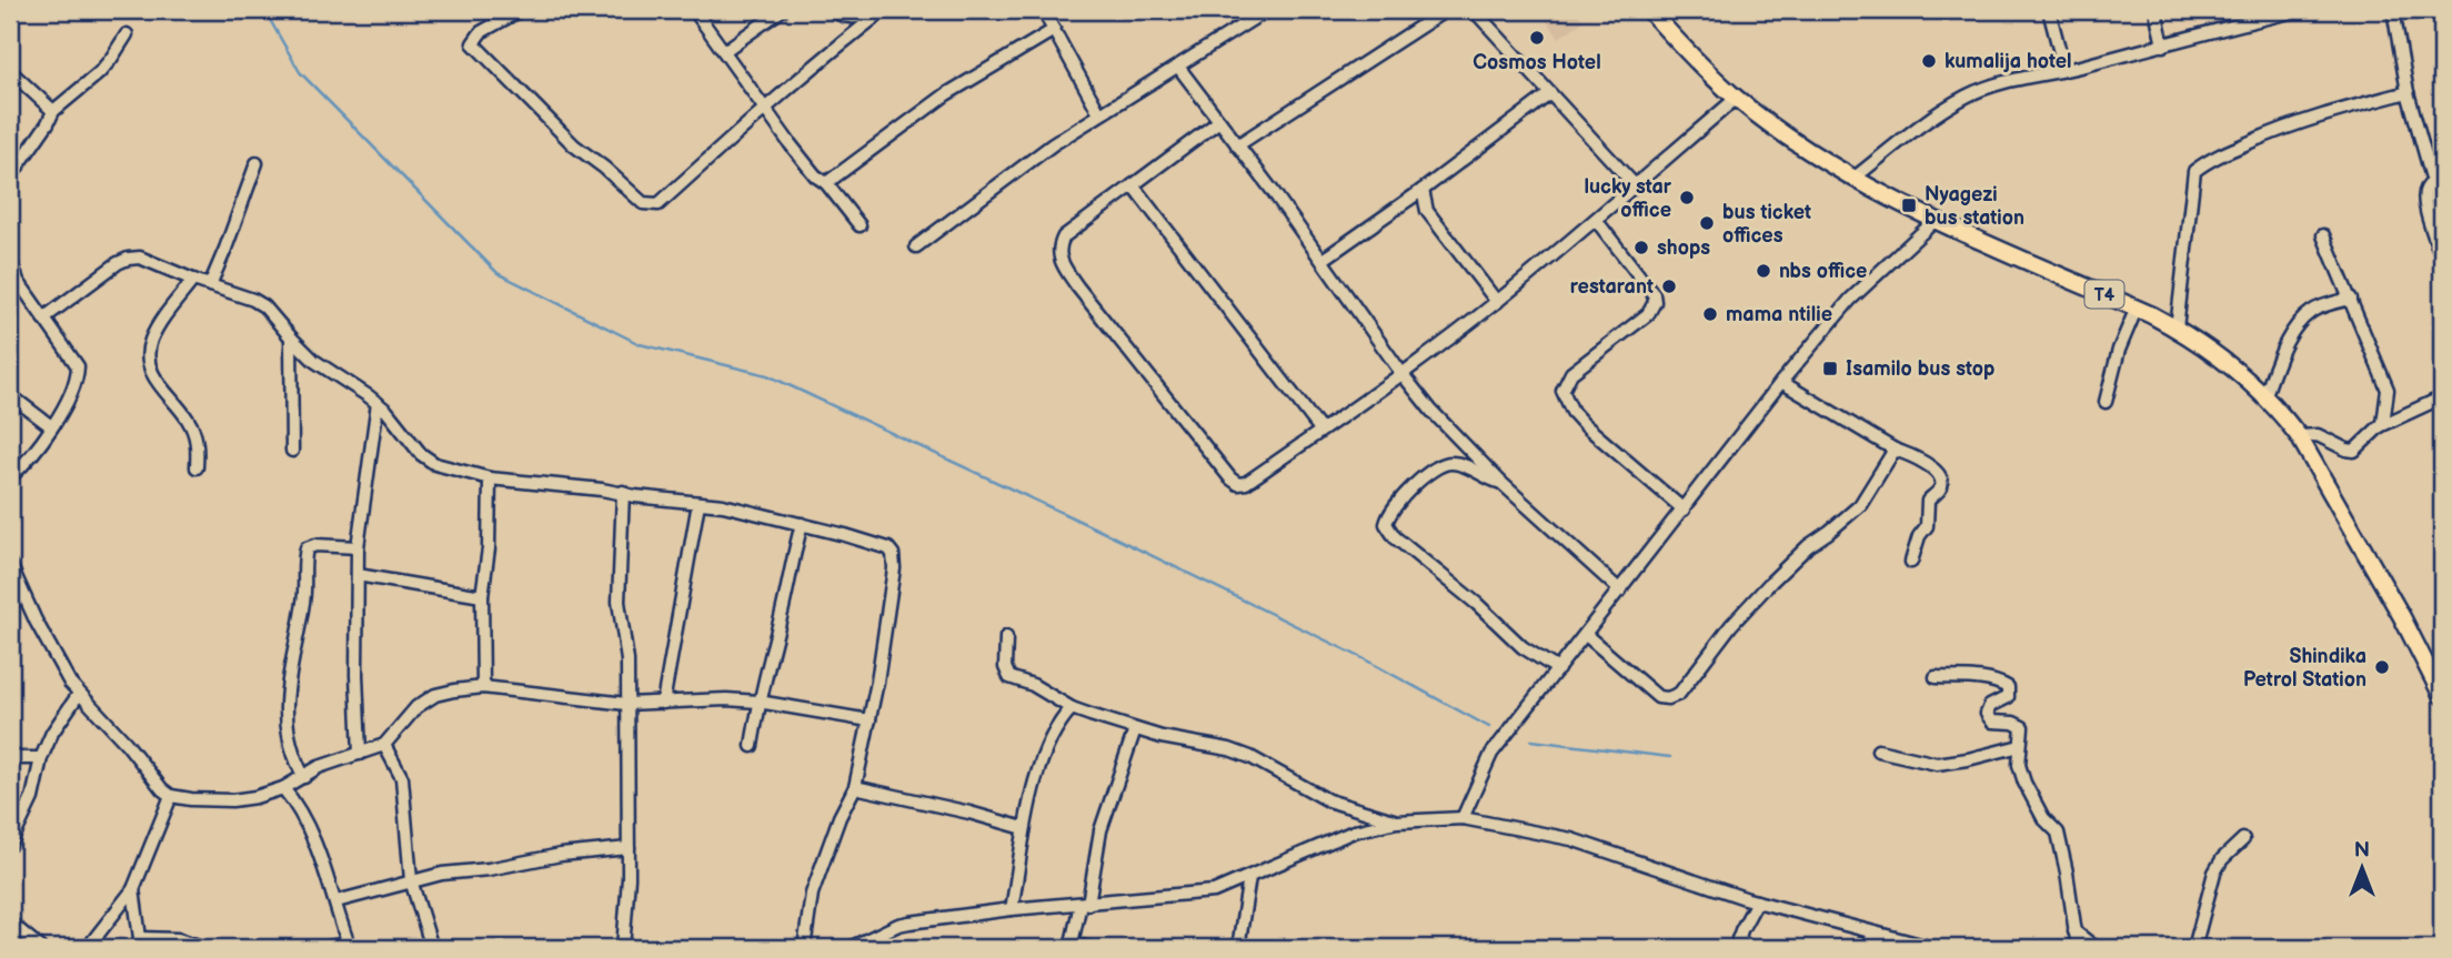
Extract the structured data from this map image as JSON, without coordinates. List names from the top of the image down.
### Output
{
  "streets": {
    "highway": ["T4"]
  },
  "places": {
    "other": [
      "Cosmos Hotel",
      "kumalija hotel",
      "lucky star office",
      "bus ticket offices",
      "shops",
      "nbs office",
      "restarant",
      "mama ntilie",
      "Shindika Petrol Station"
    ],
    "transit": ["Nyagezi bus station", "Isamilo bus stop"]
  },
  "north": "top"
}
